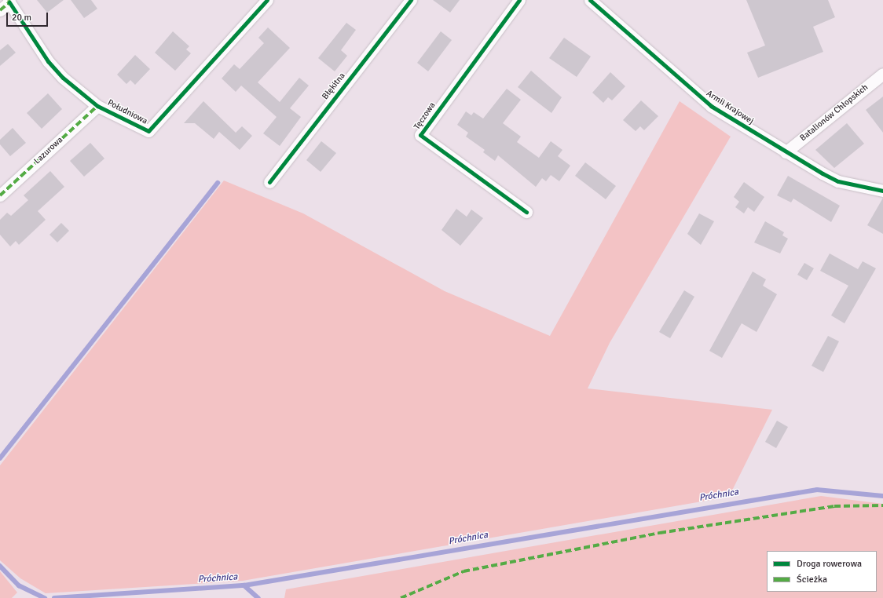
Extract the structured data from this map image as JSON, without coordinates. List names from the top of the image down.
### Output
{
  "streets": {
    "street": [
      "Błękitna",
      "Armii Krajowej",
      "Południowa",
      "Batalionów Chłopskich",
      "Tęczowa",
      "Lazurowa"
    ]
  },
  "crossings": [
    ["Armii Krajowej", "Batalionów Chłopskich"],
    ["Południowa", "Lazurowa"]
  ],
  "water": ["Próchnica"],
  "legend": ["Droga rowerowa", "Ścieżka"],
  "scale_bar": "20 m"
}
